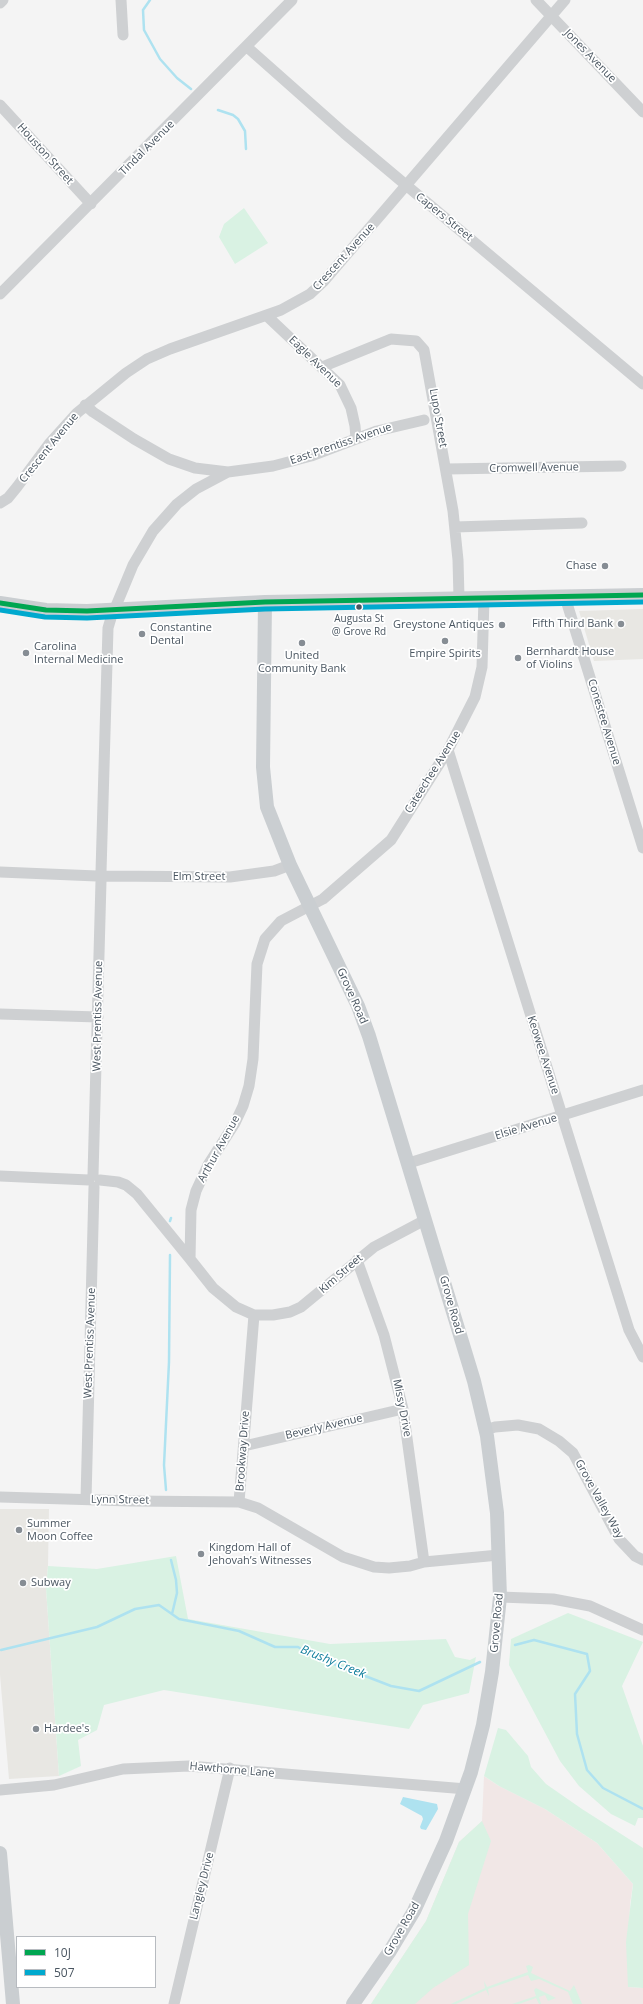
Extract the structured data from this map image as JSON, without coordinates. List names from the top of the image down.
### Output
{
  "streets": {
    "main road": ["Grove Road"],
    "street": [
      "Jones Avenue",
      "Tindal Avenue",
      "Houston Street",
      "Capers Street",
      "Crescent Avenue",
      "Eagle Avenue",
      "Lupo Street",
      "East Prentiss Avenue",
      "Cromwell Avenue",
      "Conestee Avenue",
      "Cateechee Avenue",
      "Elm Street",
      "West Prentiss Avenue",
      "Keowee Avenue",
      "Elsie Avenue",
      "Arthur Avenue",
      "Kim Street",
      "Missy Drive",
      "Beverly Avenue",
      "Brookway Drive",
      "Grove Valley Way",
      "Lynn Street",
      "Hawthorne Lane",
      "Langley Drive"
    ]
  },
  "crossings": [
    ["Jones Avenue", "Crescent Avenue"],
    ["Tindal Avenue", "Houston Street"],
    ["Tindal Avenue", "Capers Street"],
    ["Capers Street", "Crescent Avenue"],
    ["Crescent Avenue", "Eagle Avenue"],
    ["Eagle Avenue", "Lupo Street"],
    ["Eagle Avenue", "East Prentiss Avenue"],
    ["Lupo Street", "Cromwell Avenue"],
    ["East Prentiss Avenue", "West Prentiss Avenue"],
    ["Cateechee Avenue", "Grove Road"],
    ["Cateechee Avenue", "Keowee Avenue"],
    ["Cateechee Avenue", "Arthur Avenue"],
    ["Elm Street", "Grove Road"],
    ["Elm Street", "West Prentiss Avenue"],
    ["Grove Road", "Elsie Avenue"],
    ["Grove Road", "Arthur Avenue"],
    ["Grove Road", "Kim Street"],
    ["Grove Road", "Brookway Drive"],
    ["Grove Road", "Grove Valley Way"],
    ["Grove Road", "Hawthorne Lane"],
    ["West Prentiss Avenue", "Lynn Street"],
    ["Keowee Avenue", "Elsie Avenue"],
    ["Kim Street", "Missy Drive"],
    ["Kim Street", "Brookway Drive"],
    ["Missy Drive", "Beverly Avenue"],
    ["Missy Drive", "Brookway Drive"],
    ["Beverly Avenue", "Brookway Drive"],
    ["Brookway Drive", "Lynn Street"],
    ["Hawthorne Lane", "Langley Drive"]
  ],
  "water": ["Brushy Creek"],
  "places": [
    "Chase",
    "Augusta St @ Grove Rd",
    "Fifth Third Bank",
    "Greystone Antiques",
    "Constantine Dental",
    "Empire Spirits",
    "United Community Bank",
    "Carolina Internal Medicine",
    "Bernhardt House of Violins",
    "Summer Moon Coffee",
    "Kingdom Hall of Jehovah’s Witnesses",
    "Subway",
    "Hardee's"
  ],
  "lines": ["transit line 10J", "transit line 507"],
  "legend": ["10J", "507"]
}
